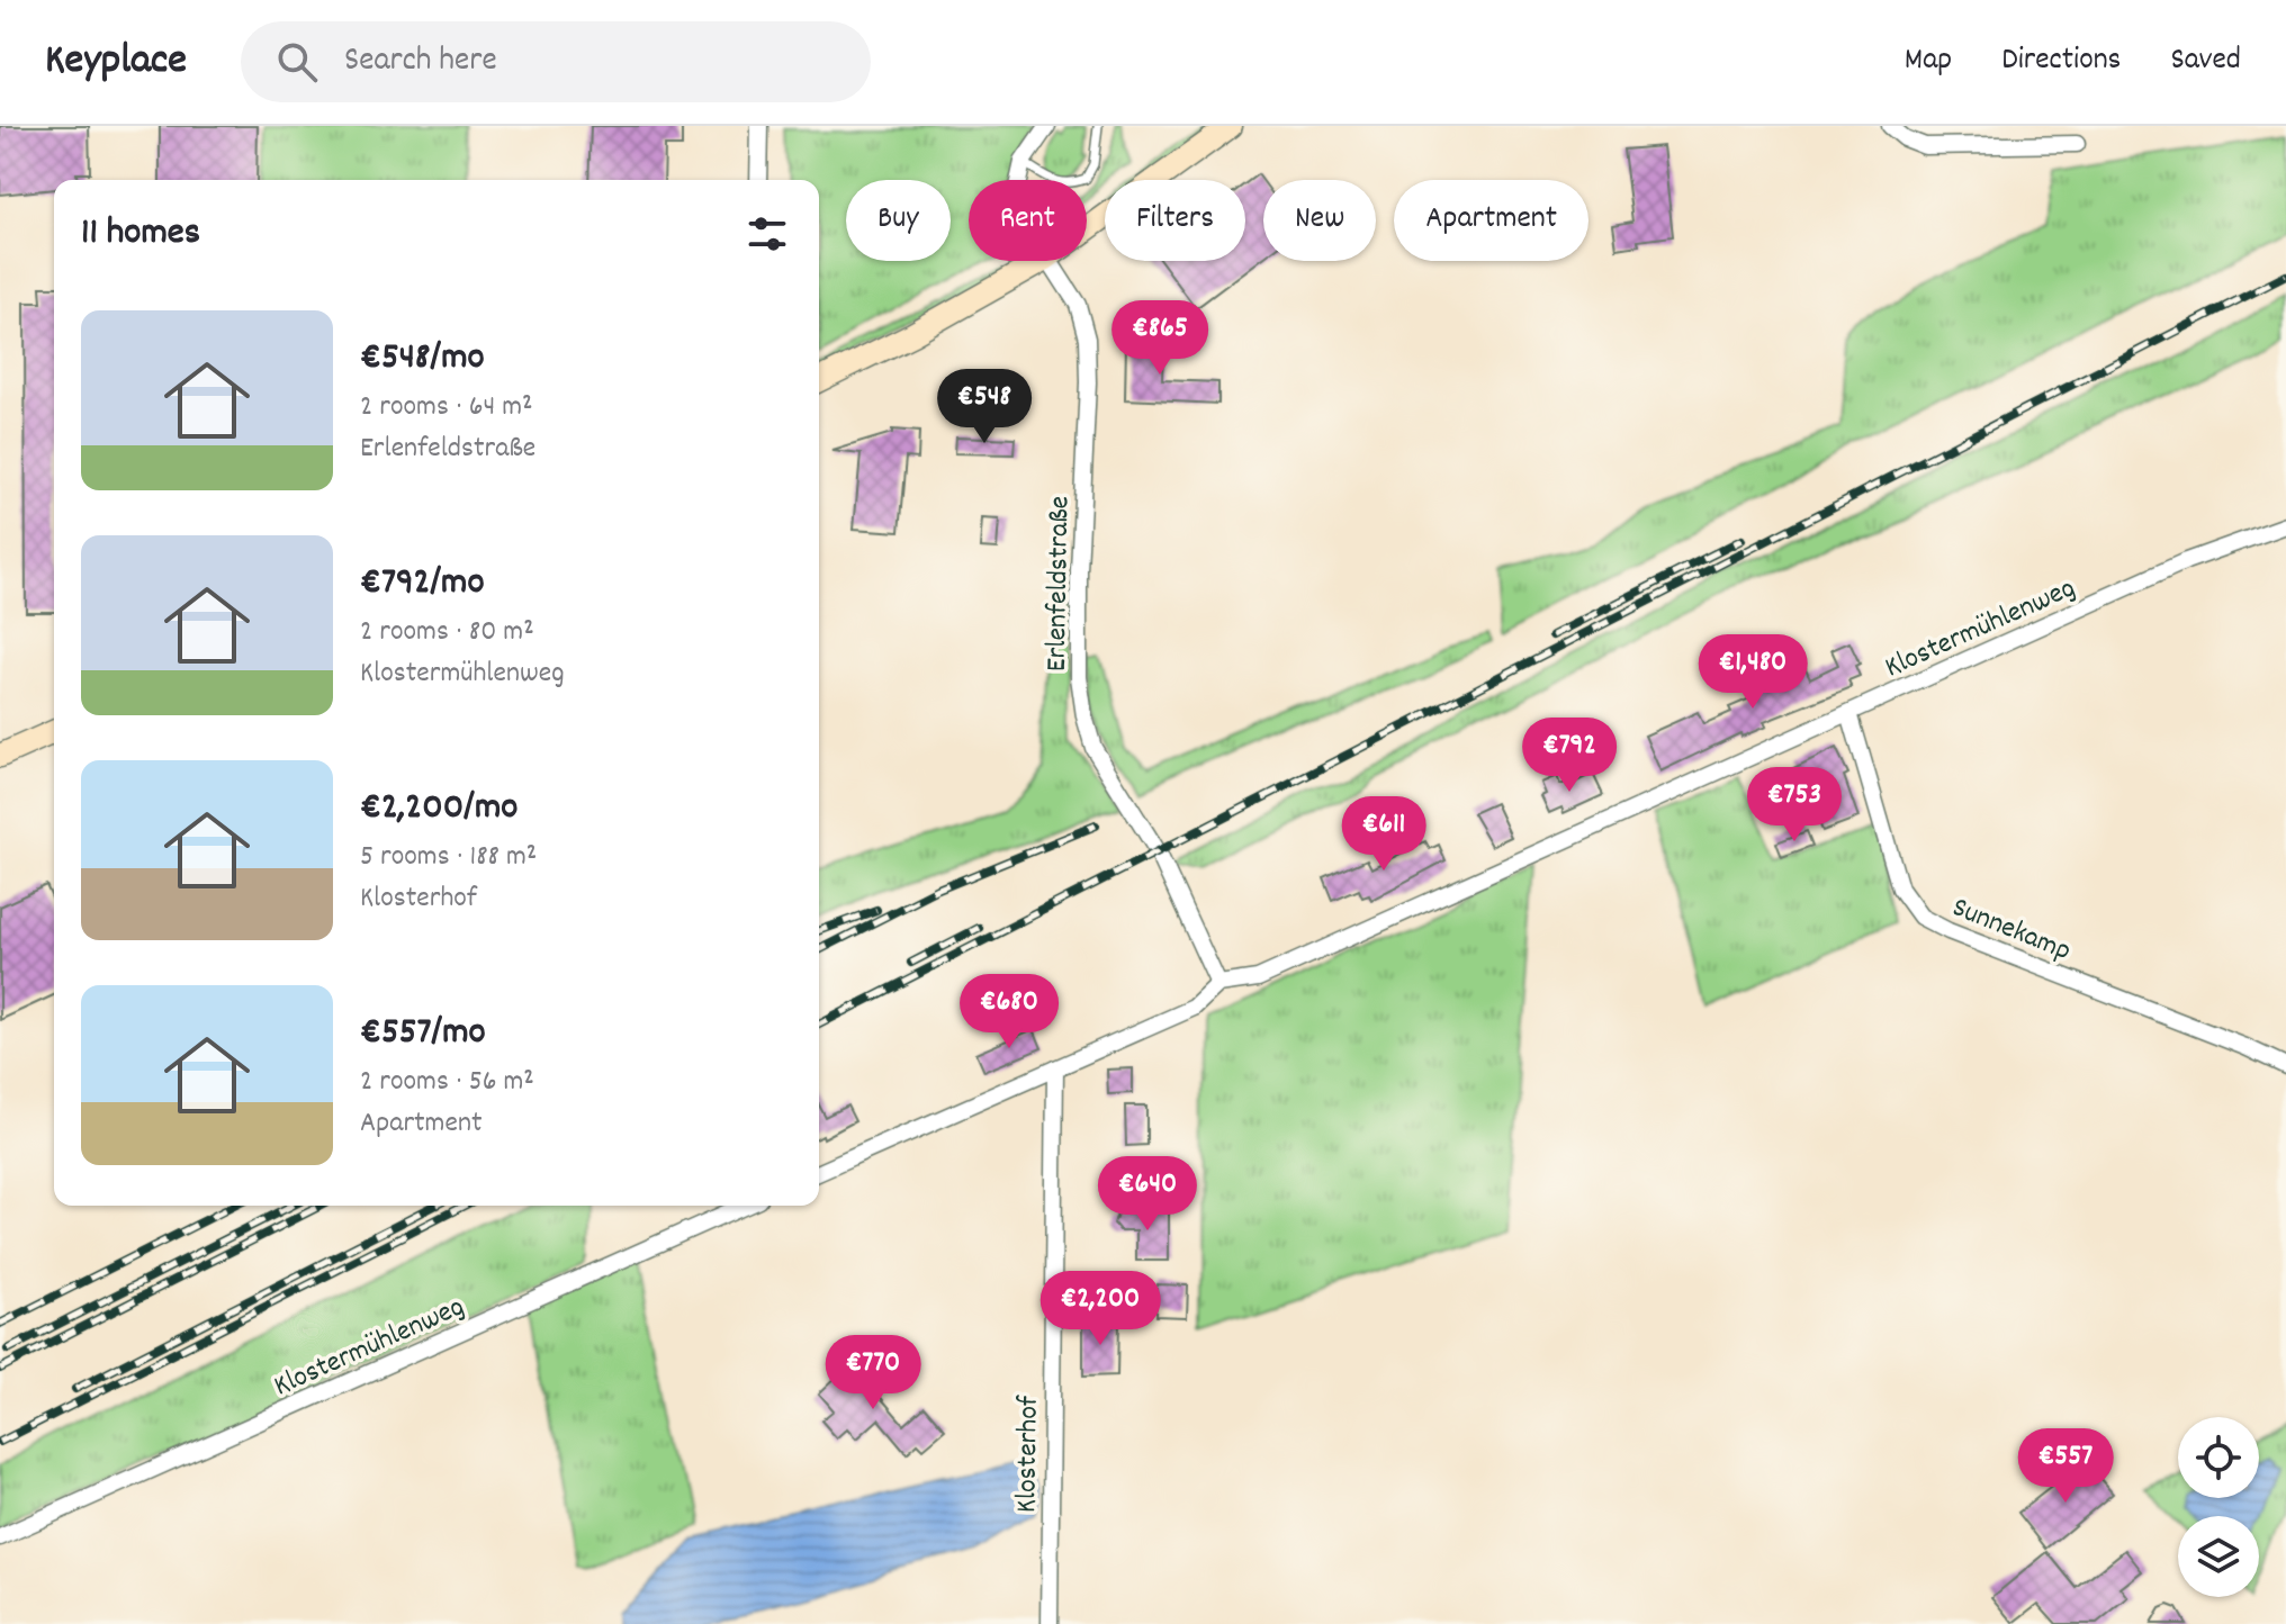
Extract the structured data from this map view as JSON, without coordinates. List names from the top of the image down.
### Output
{
  "streets": {
    "street": [
      "Erlenfeldstraße",
      "Klostermühlenweg",
      "Sunnekamp",
      "Klosterhof"
    ]
  },
  "crossings": [
    ["Erlenfeldstraße", "Klostermühlenweg"],
    ["Klostermühlenweg", "Sunnekamp"],
    ["Klostermühlenweg", "Klosterhof"]
  ],
  "page": {
    "header": "Keyplace",
    "search": "Search here",
    "nav": ["Map", "Directions", "Saved"],
    "chip": [
      "Buy",
      "Rent",
      "Filters",
      "New",
      "Apartment"
    ],
    "heading": "11 homes",
    "list": [
      {
        "name": "€548/mo",
        "note": "2 rooms · 64 m² · Erlenfeldstraße"
      },
      {
        "name": "€792/mo",
        "note": "2 rooms · 80 m² · Klostermühlenweg"
      },
      {
        "name": "€2,200/mo",
        "note": "5 rooms · 188 m² · Klosterhof"
      },
      {
        "name": "€557/mo",
        "note": "2 rooms · 56 m² · Apartment"
      }
    ],
    "price": [
      "€865",
      "€548",
      "€1,480",
      "€792",
      "€753",
      "€611",
      "€680",
      "€640",
      "€2,200",
      "€770",
      "€557"
    ]
  }
}
